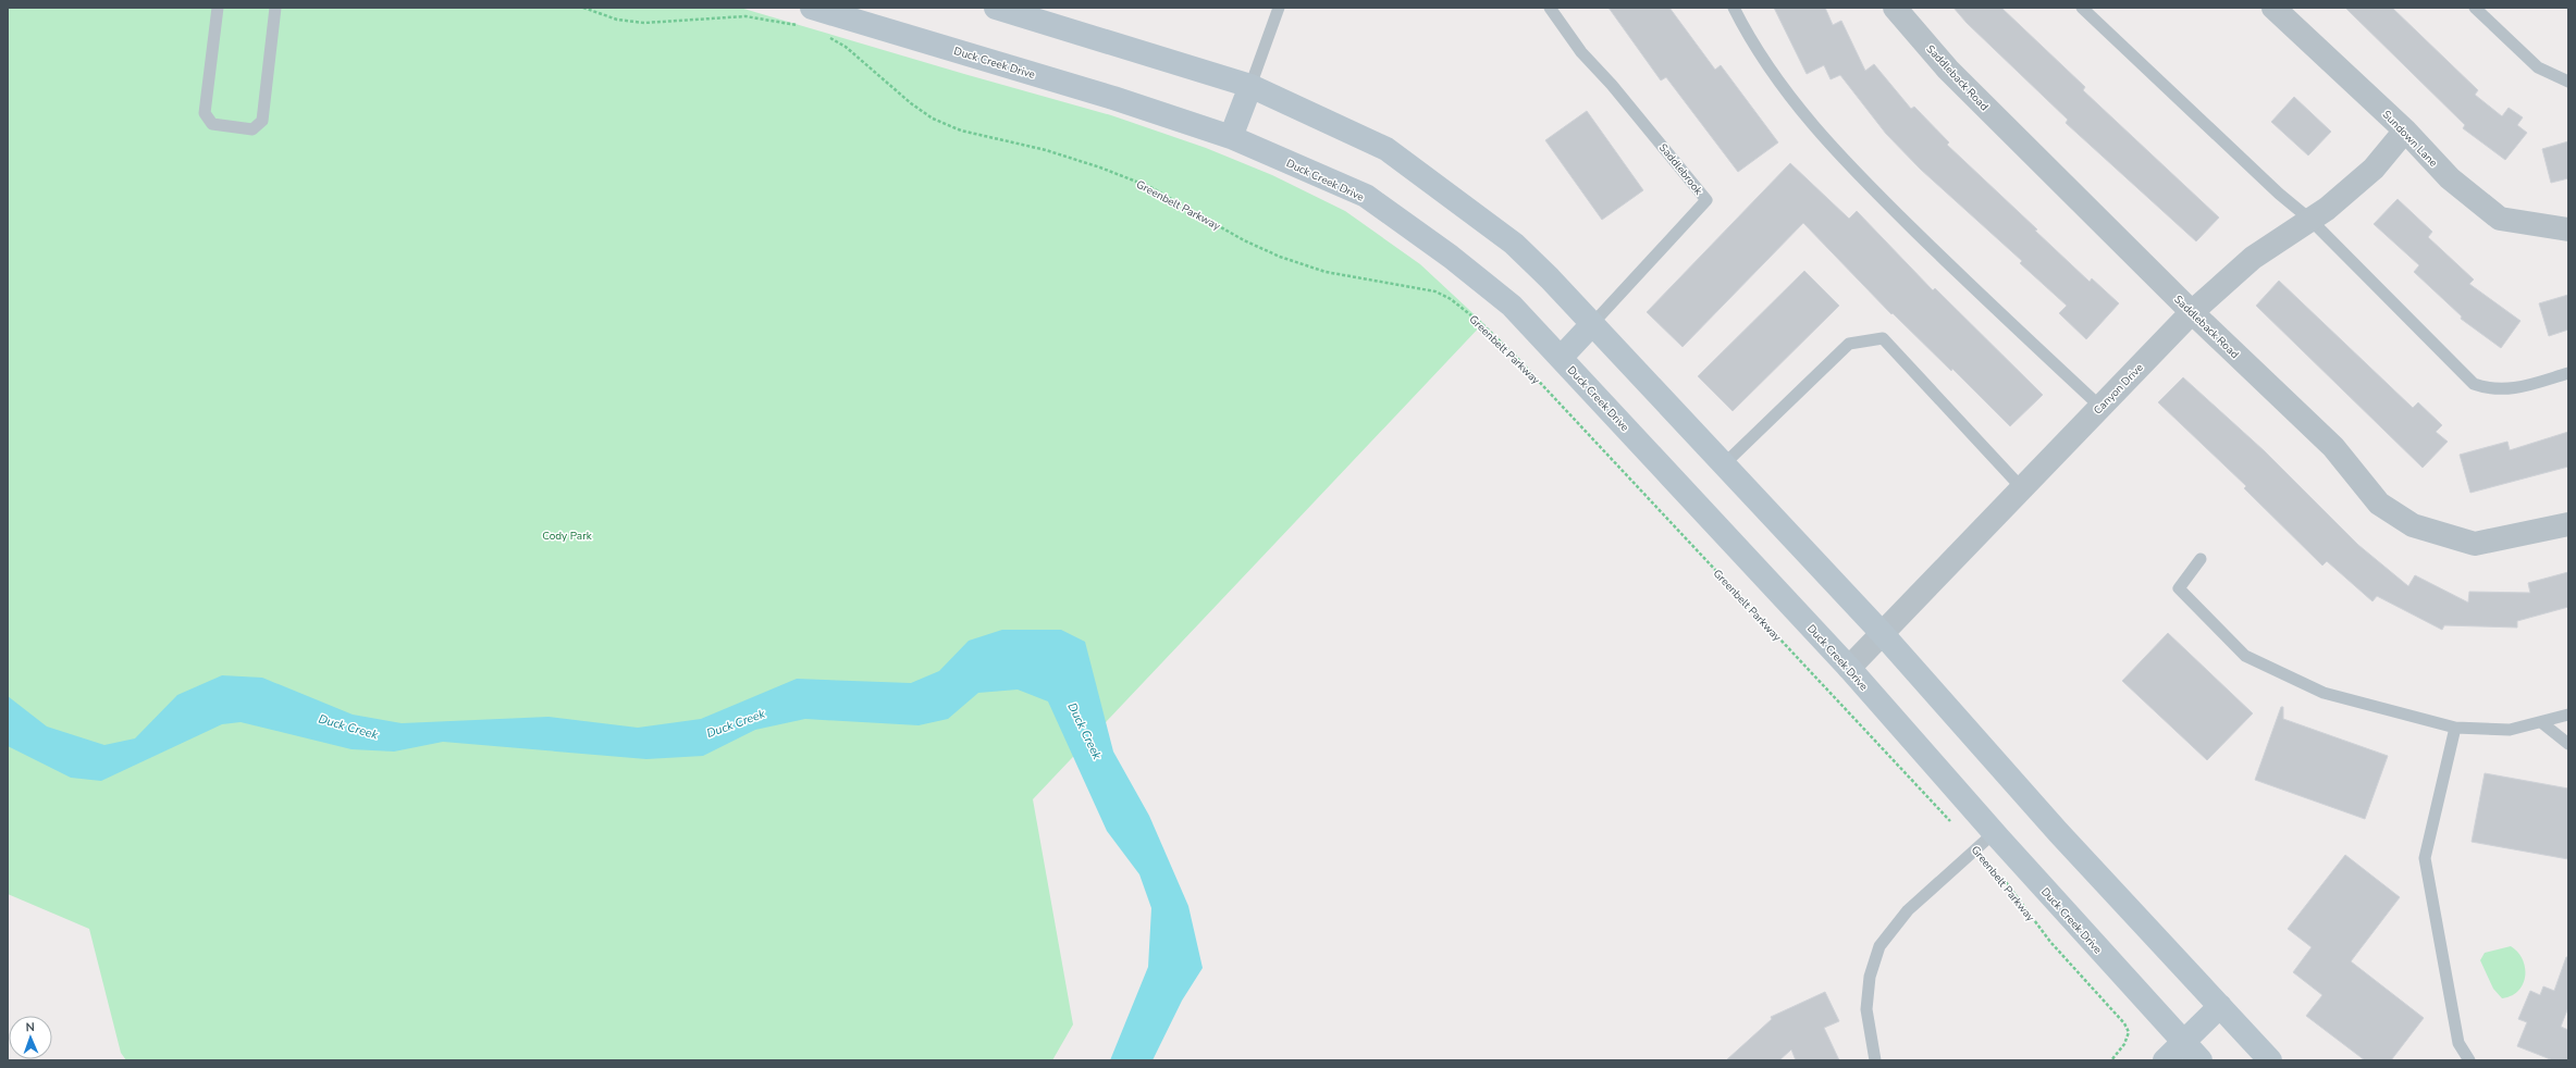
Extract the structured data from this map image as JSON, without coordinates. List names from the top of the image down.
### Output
{
  "streets": {
    "main road": ["Duck Creek Drive"],
    "street": ["Saddleback Road", "Sundown Lane", "Canyon Drive"],
    "lane": ["Saddlebrook"],
    "path": ["Greenbelt Parkway"]
  },
  "crossings": [
    ["Duck Creek Drive", "Canyon Drive"],
    ["Saddleback Road", "Canyon Drive"],
    ["Sundown Lane", "Canyon Drive"]
  ],
  "water": ["Duck Creek"],
  "parks": ["Cody Park"],
  "north": "top"
}
